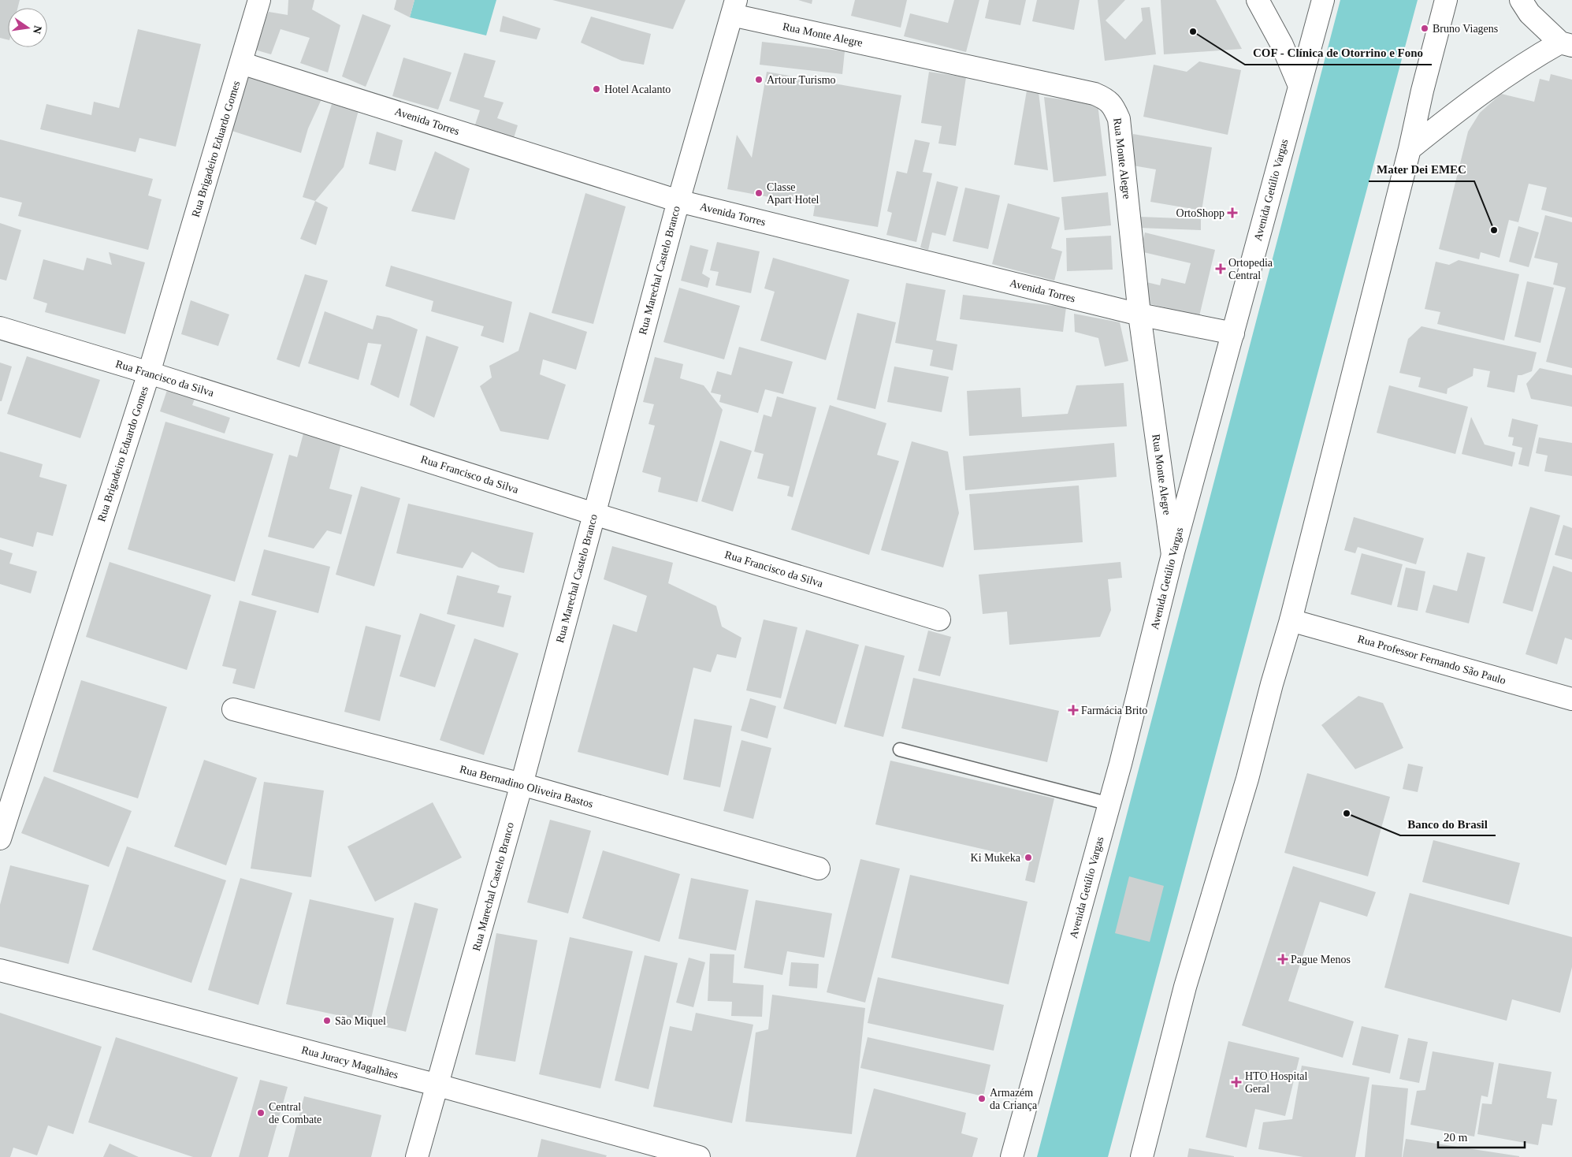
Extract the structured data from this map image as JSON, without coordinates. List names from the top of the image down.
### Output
{
  "streets": {
    "street": [
      "Rua Monte Alegre",
      "Avenida Torres",
      "Rua Brigadeiro Eduardo Gomes",
      "Avenida Getúlio Vargas",
      "Rua Marechal Castelo Branco",
      "Rua Francisco da Silva",
      "Rua Professor Fernando São Paulo",
      "Rua Bernadino Oliveira Bastos",
      "Rua Juracy Magalhães"
    ]
  },
  "crossings": [
    ["Rua Monte Alegre", "Avenida Torres"],
    ["Rua Monte Alegre", "Avenida Getúlio Vargas"],
    ["Rua Monte Alegre", "Rua Marechal Castelo Branco"],
    ["Avenida Torres", "Rua Brigadeiro Eduardo Gomes"],
    ["Avenida Torres", "Avenida Getúlio Vargas"],
    ["Avenida Torres", "Rua Marechal Castelo Branco"],
    ["Rua Brigadeiro Eduardo Gomes", "Rua Francisco da Silva"],
    ["Rua Marechal Castelo Branco", "Rua Francisco da Silva"],
    ["Rua Marechal Castelo Branco", "Rua Bernadino Oliveira Bastos"],
    ["Rua Marechal Castelo Branco", "Rua Juracy Magalhães"]
  ],
  "places": {
    "other": [
      "Bruno Viagens",
      "COF - Clínica de Otorrino e Fono",
      "Artour Turismo",
      "Hotel Acalanto",
      "Classe Apart Hotel",
      "Mater Dei EMEC",
      "Banco do Brasil",
      "Ki Mukeka",
      "São Miquel",
      "Armazém da Criança",
      "Central de Combate"
    ],
    "health": [
      "OrtoShopp",
      "Ortopedia Central",
      "Farmácia Brito",
      "Pague Menos",
      "HTO Hospital Geral"
    ]
  },
  "scale_bar": "20 m",
  "north": "right"
}
